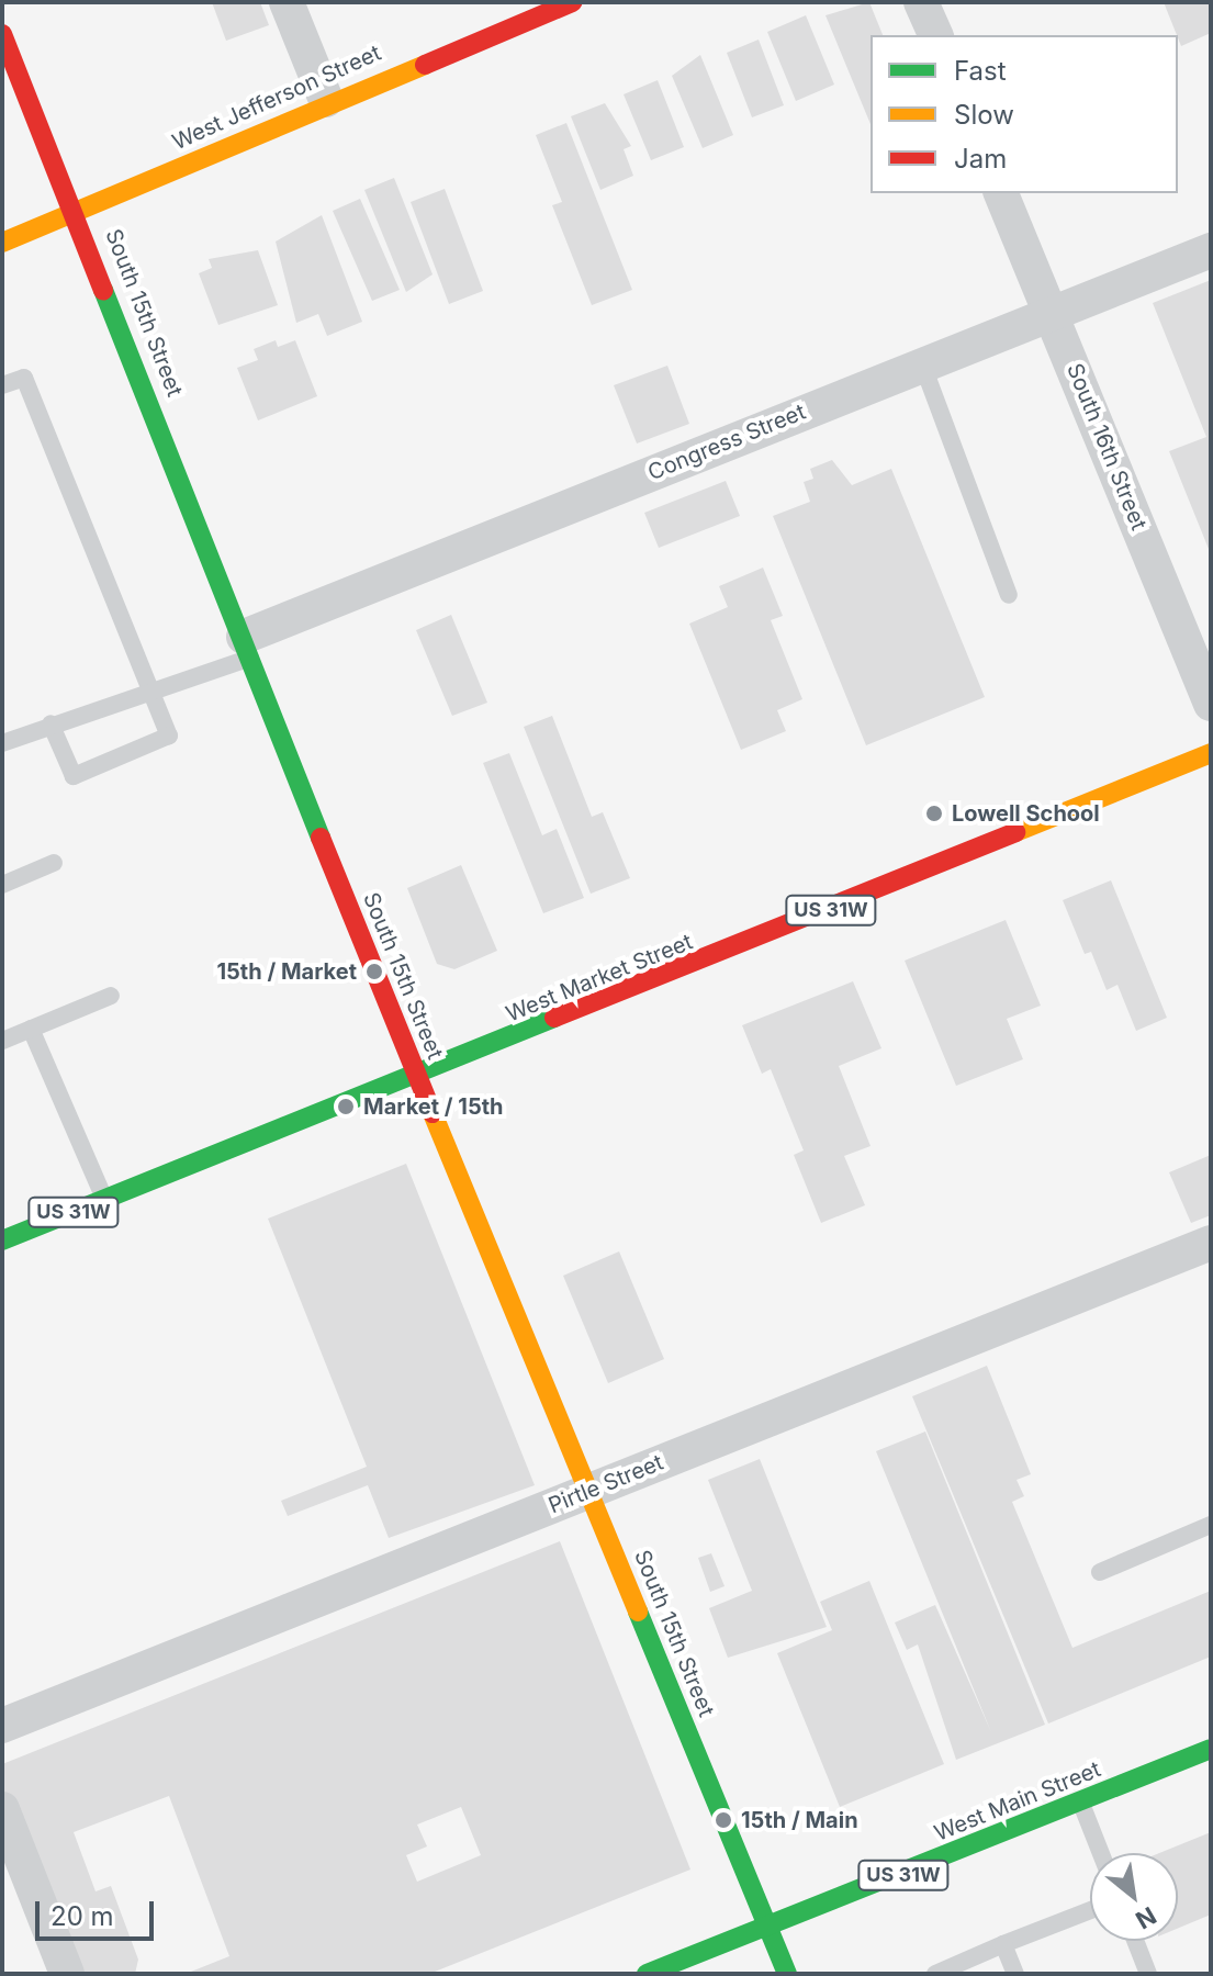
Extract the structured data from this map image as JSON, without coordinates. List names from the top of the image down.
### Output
{
  "streets": {
    "street": [
      "West Jefferson Street",
      "South 15th Street",
      "Congress Street",
      "South 16th Street",
      "US 31W",
      "West Market Street",
      "Pirtle Street",
      "West Main Street"
    ]
  },
  "crossings": [
    ["West Jefferson Street", "South 15th Street"],
    ["South 15th Street", "Congress Street"],
    ["South 15th Street", "West Market Street"],
    ["South 15th Street", "Pirtle Street"],
    ["South 15th Street", "West Main Street"],
    ["Congress Street", "South 16th Street"]
  ],
  "places": [
    "Lowell School",
    "15th / Market",
    "Market / 15th",
    "15th / Main"
  ],
  "legend": ["Fast", "Slow", "Jam"],
  "scale_bar": "20 m",
  "north": "bottom right"
}
